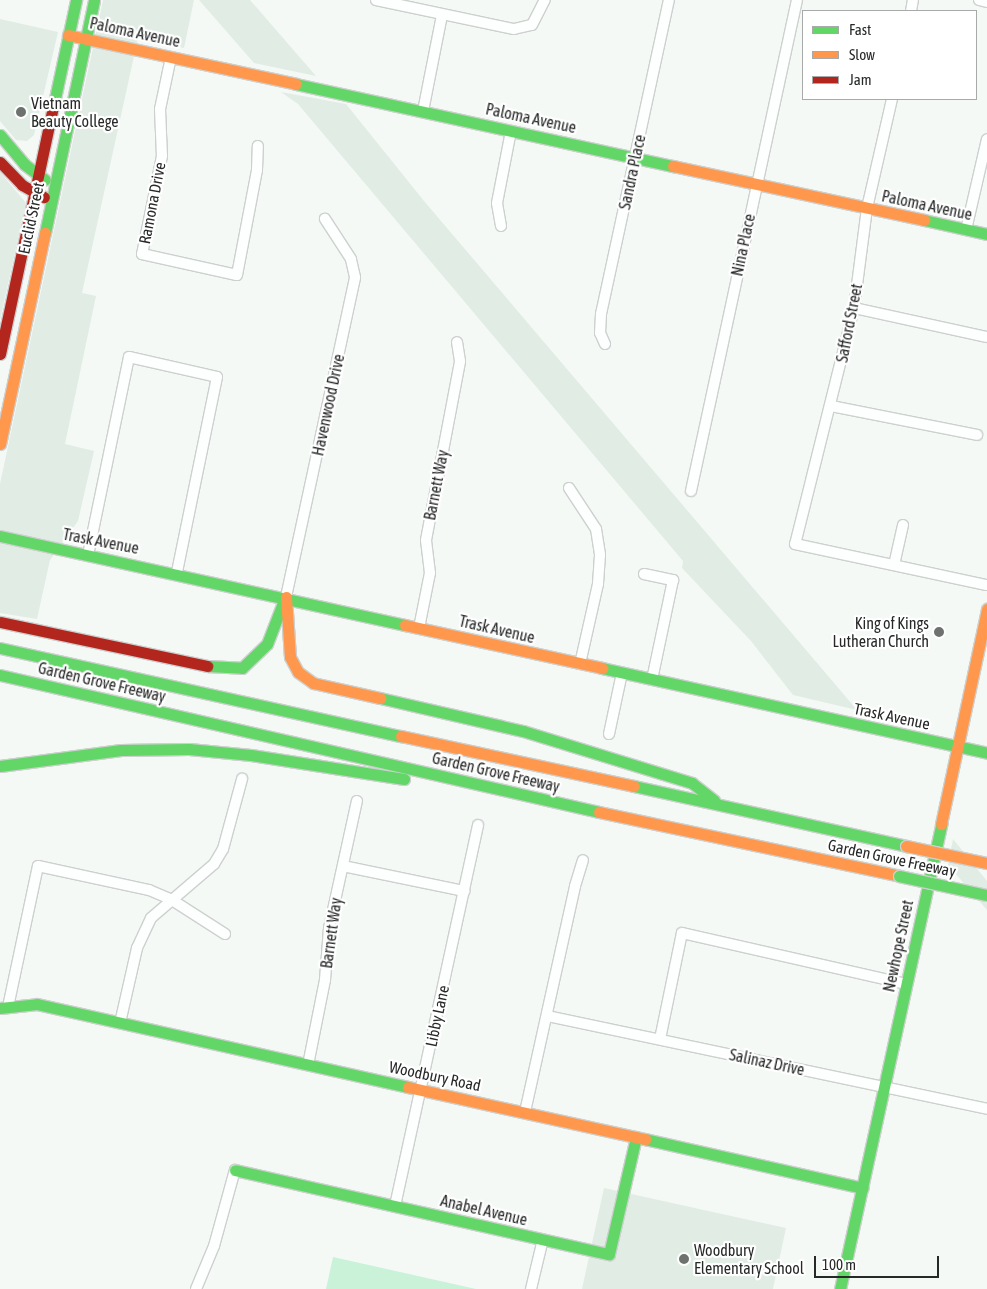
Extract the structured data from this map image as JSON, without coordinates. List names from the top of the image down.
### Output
{
  "streets": {
    "main road": [
      "Paloma Avenue",
      "Euclid Street",
      "Trask Avenue",
      "Garden Grove Freeway",
      "Newhope Street",
      "Woodbury Road",
      "Anabel Avenue"
    ],
    "street": [
      "Sandra Place",
      "Ramona Drive",
      "Nina Place",
      "Safford Street",
      "Havenwood Drive",
      "Barnett Way",
      "Libby Lane",
      "Salinaz Drive"
    ]
  },
  "crossings": [
    ["Paloma Avenue", "Sandra Place"],
    ["Paloma Avenue", "Ramona Drive"],
    ["Paloma Avenue", "Euclid Street"],
    ["Paloma Avenue", "Nina Place"],
    ["Paloma Avenue", "Safford Street"],
    ["Havenwood Drive", "Trask Avenue"],
    ["Barnett Way", "Trask Avenue"],
    ["Barnett Way", "Woodbury Road"],
    ["Trask Avenue", "Newhope Street"],
    ["Newhope Street", "Salinaz Drive"],
    ["Newhope Street", "Woodbury Road"],
    ["Libby Lane", "Woodbury Road"],
    ["Libby Lane", "Anabel Avenue"],
    ["Woodbury Road", "Anabel Avenue"]
  ],
  "places": ["Vietnam Beauty College", "King of Kings Lutheran Church", "Woodbury Elementary School"],
  "legend": ["Fast", "Slow", "Jam"],
  "scale_bar": "100 m"
}
